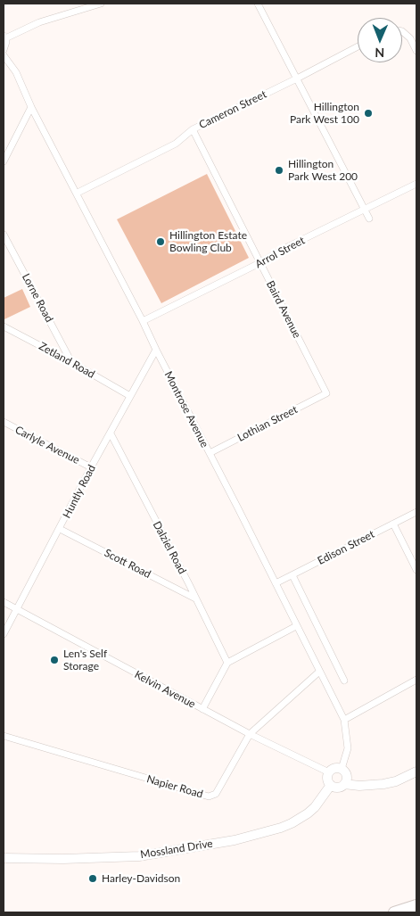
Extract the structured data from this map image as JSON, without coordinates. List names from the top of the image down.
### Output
{
  "streets": {
    "street": [
      "Cameron Street",
      "Arrol Street",
      "Lorne Road",
      "Baird Avenue",
      "Zetland Road",
      "Montrose Avenue",
      "Lothian Street",
      "Carlyle Avenue",
      "Huntly Road",
      "Dalziel Road",
      "Edison Street",
      "Scott Road",
      "Kelvin Avenue",
      "Napier Road",
      "Mossland Drive"
    ]
  },
  "crossings": [
    ["Cameron Street", "Baird Avenue"],
    ["Cameron Street", "Montrose Avenue"],
    ["Arrol Street", "Baird Avenue"],
    ["Arrol Street", "Montrose Avenue"],
    ["Lorne Road", "Zetland Road"],
    ["Baird Avenue", "Lothian Street"],
    ["Zetland Road", "Huntly Road"],
    ["Montrose Avenue", "Lothian Street"],
    ["Montrose Avenue", "Huntly Road"],
    ["Montrose Avenue", "Edison Street"],
    ["Montrose Avenue", "Kelvin Avenue"],
    ["Montrose Avenue", "Napier Road"],
    ["Montrose Avenue", "Mossland Drive"],
    ["Carlyle Avenue", "Huntly Road"],
    ["Huntly Road", "Dalziel Road"],
    ["Huntly Road", "Scott Road"],
    ["Huntly Road", "Kelvin Avenue"],
    ["Dalziel Road", "Scott Road"],
    ["Kelvin Avenue", "Napier Road"],
    ["Kelvin Avenue", "Mossland Drive"]
  ],
  "places": [
    "Hillington Park West 100",
    "Hillington Park West 200",
    "Hillington Estate Bowling Club",
    "Len's Self Storage",
    "Harley-Davidson"
  ],
  "north": "bottom"
}
